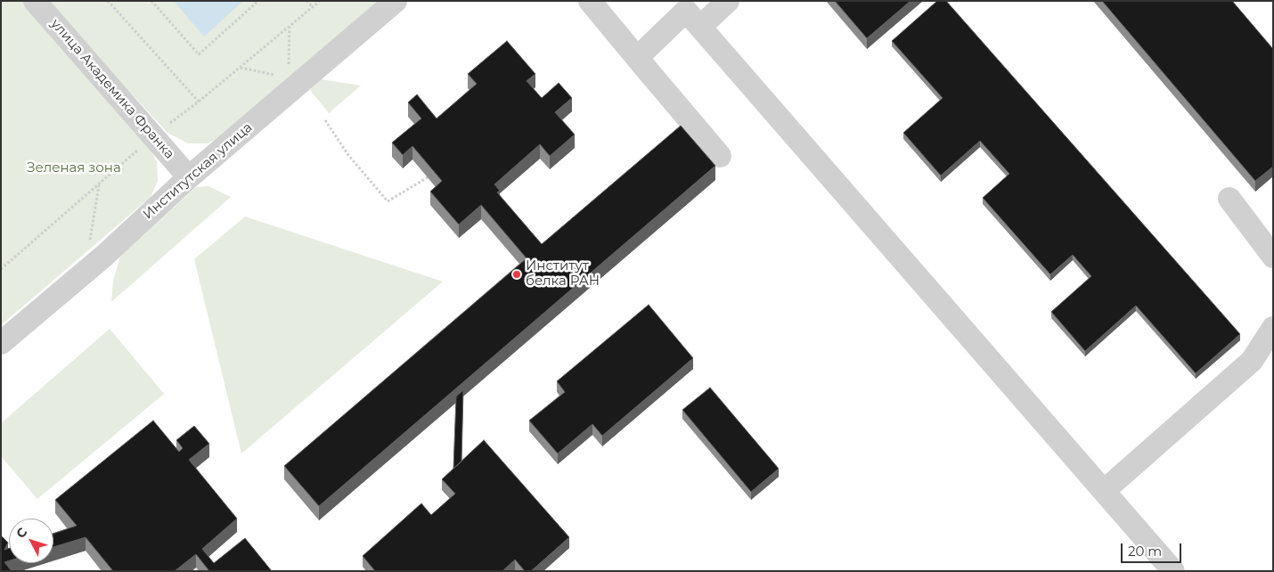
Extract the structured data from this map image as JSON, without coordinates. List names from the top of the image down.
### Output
{
  "streets": {
    "street": ["улица Академика Франка", "Институтская улица"]
  },
  "crossings": [
    ["улица Академика Франка", "Институтская улица"]
  ],
  "parks": ["Зеленая зона"],
  "places": ["Институт белка РАН"],
  "scale_bar": "20 m",
  "north": "top left"
}
